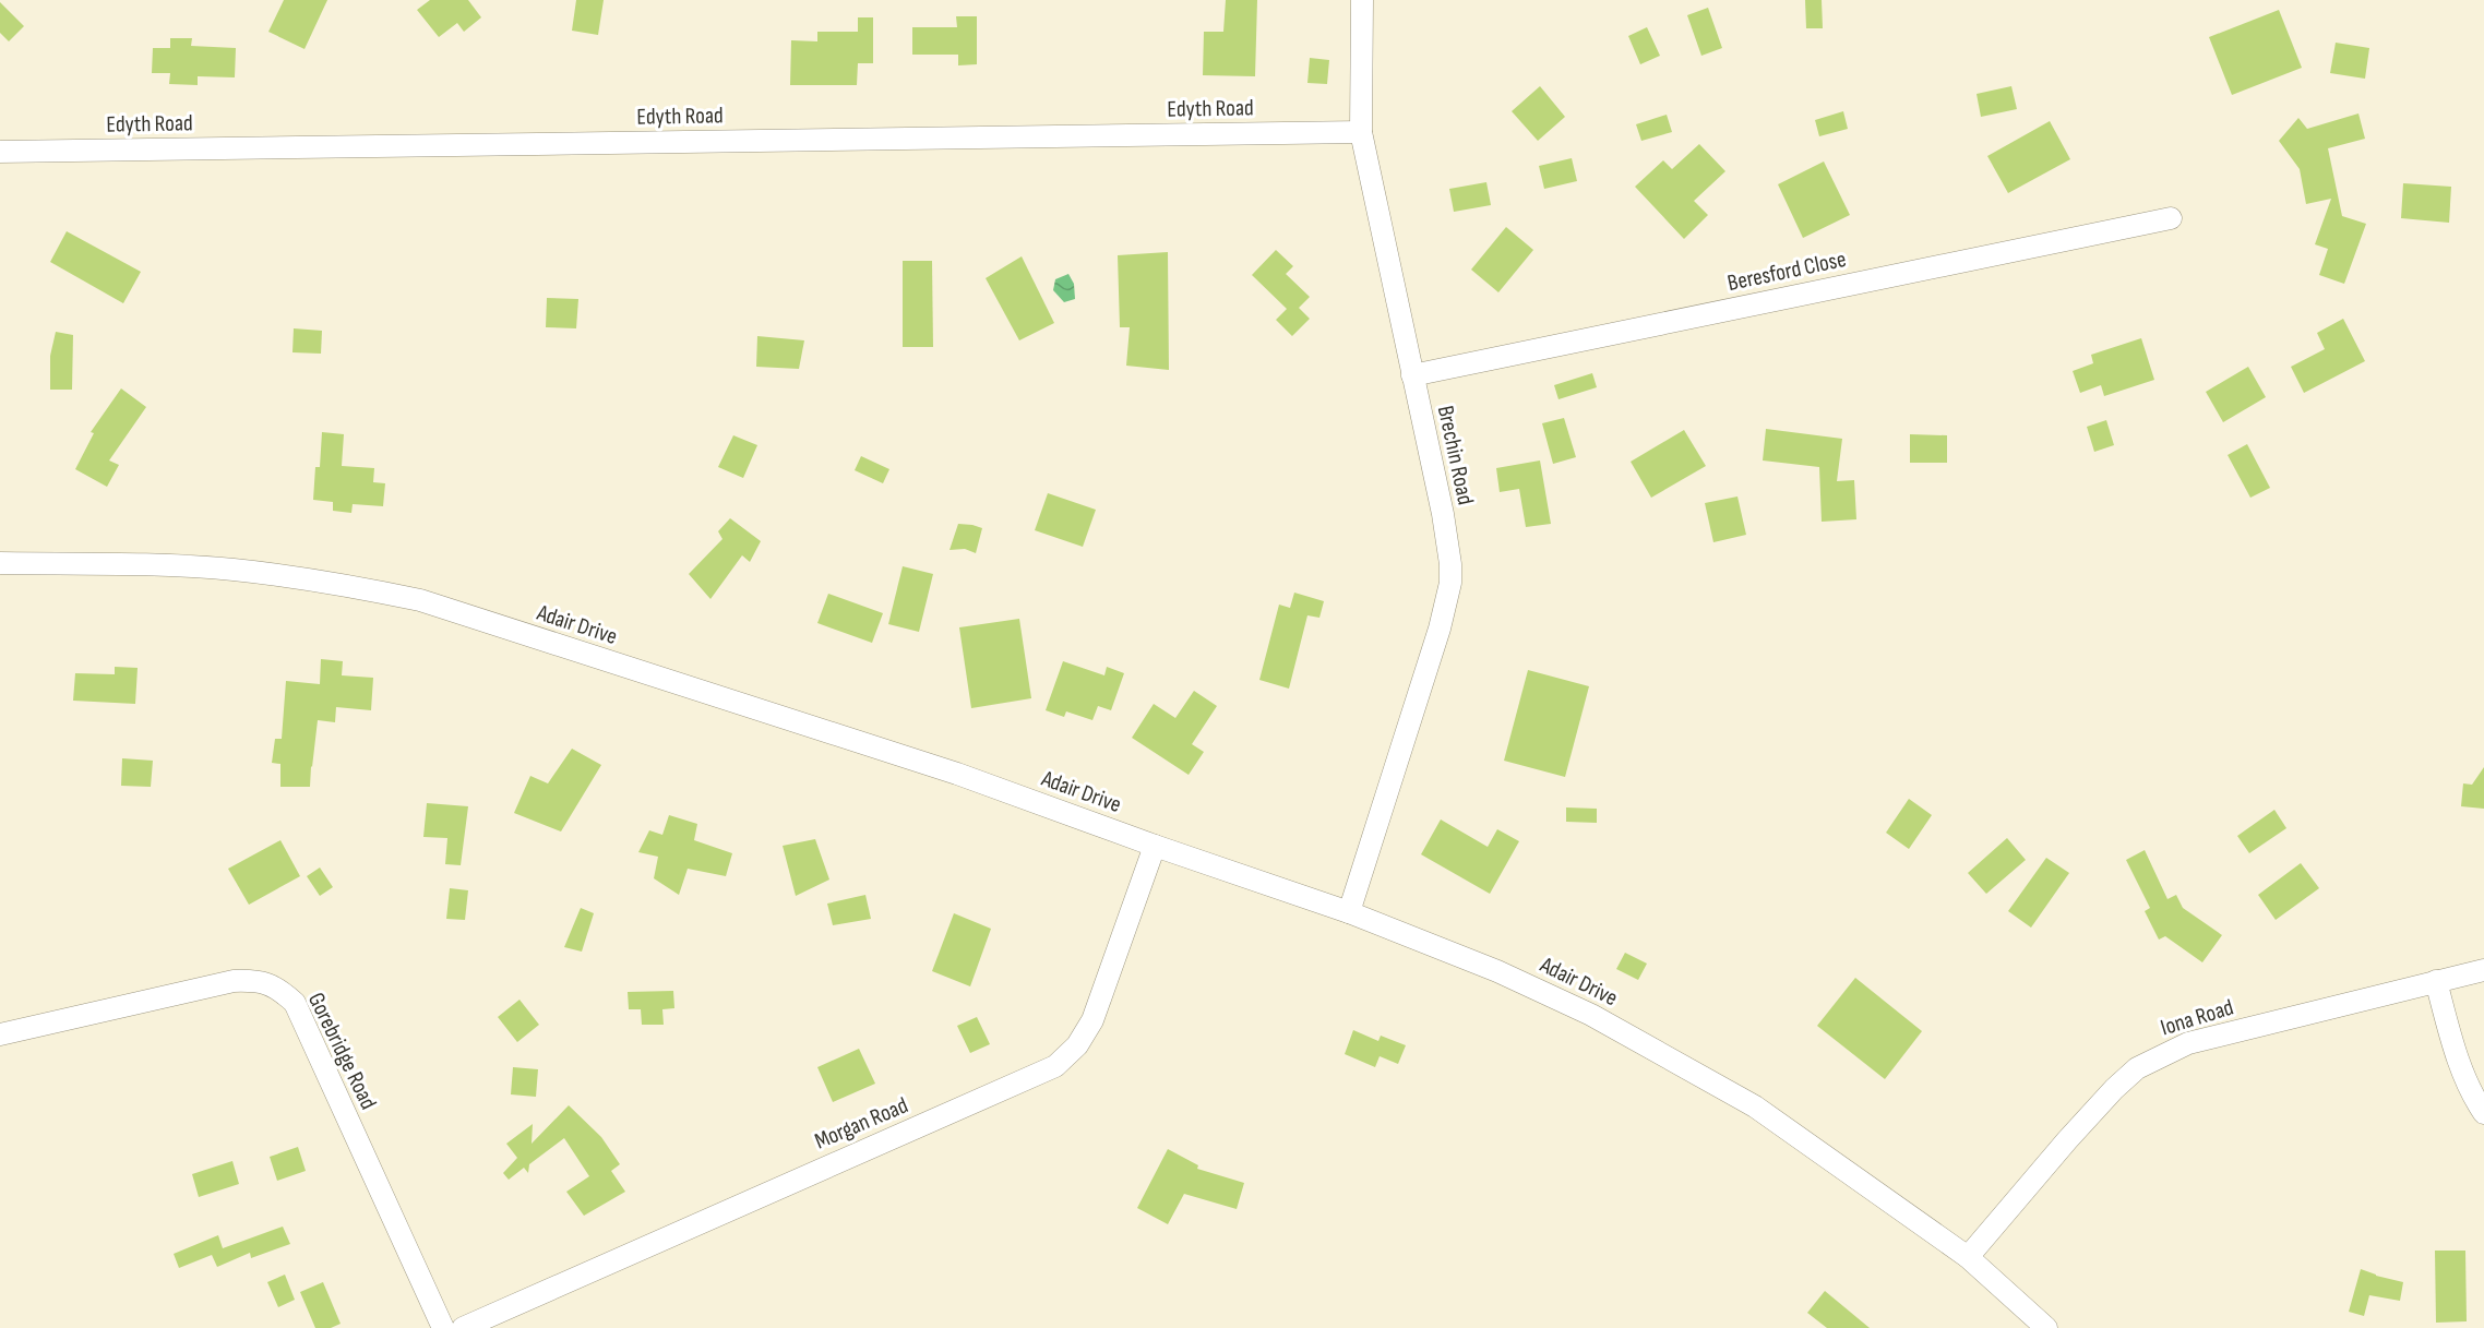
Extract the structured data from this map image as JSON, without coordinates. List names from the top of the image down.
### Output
{
  "streets": {
    "street": [
      "Edyth Road",
      "Beresford Close",
      "Brechin Road",
      "Adair Drive",
      "Iona Road",
      "Gorebridge Road",
      "Morgan Road"
    ]
  },
  "crossings": [
    ["Edyth Road", "Brechin Road"],
    ["Beresford Close", "Brechin Road"],
    ["Brechin Road", "Adair Drive"],
    ["Adair Drive", "Iona Road"],
    ["Adair Drive", "Morgan Road"]
  ]
}
